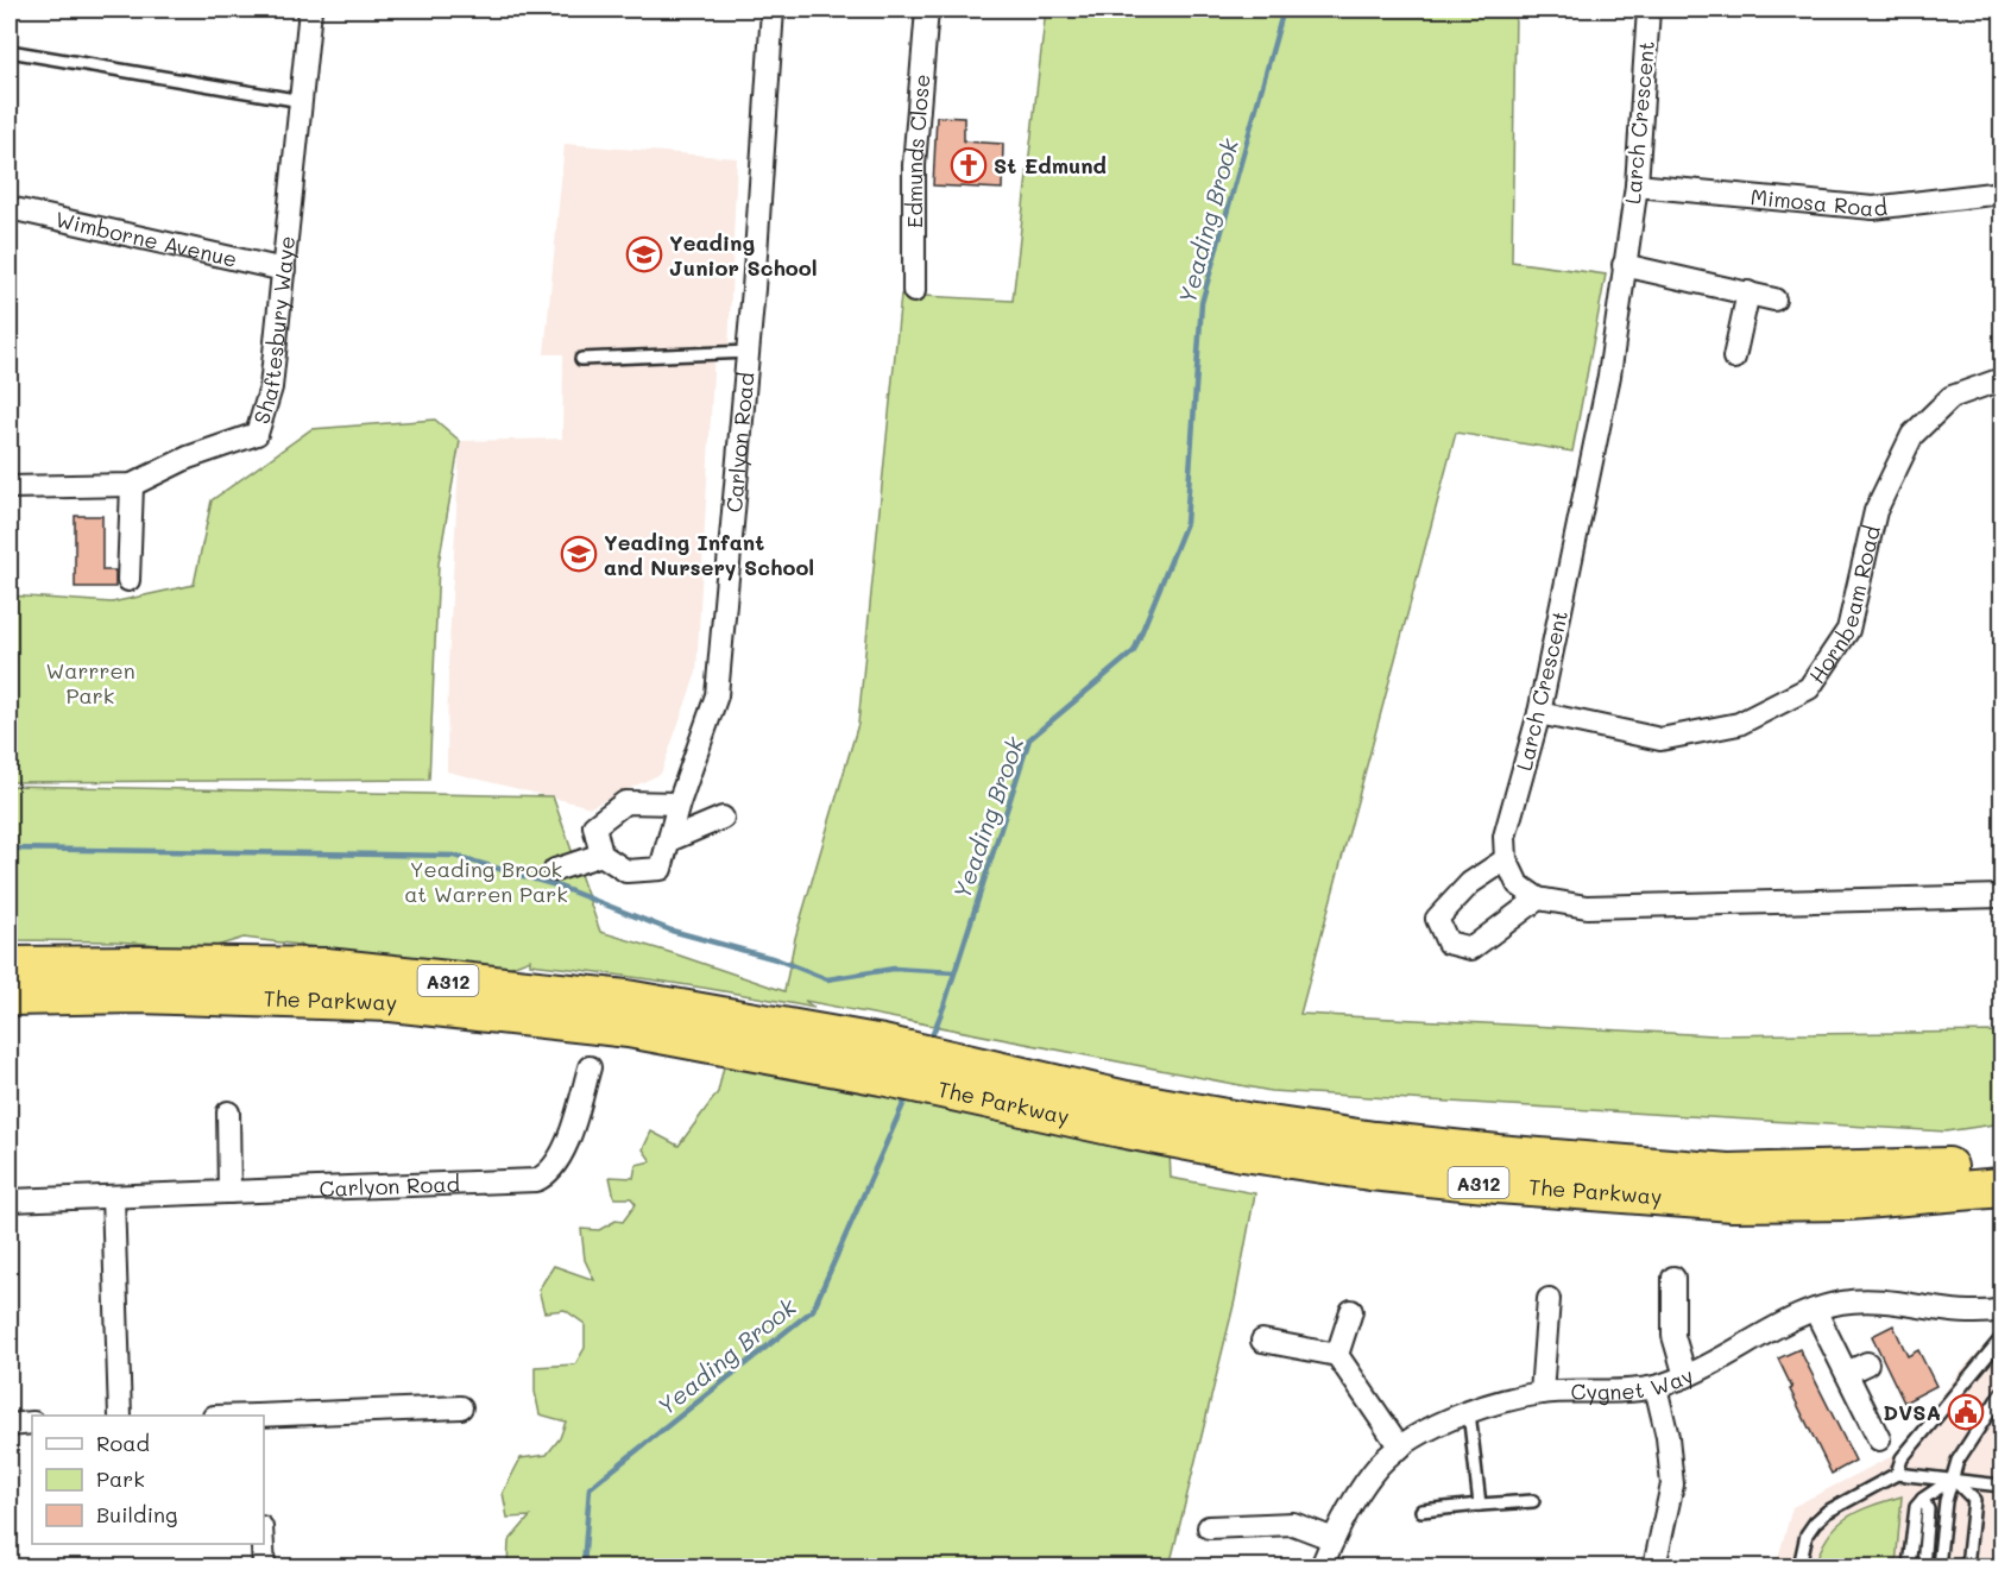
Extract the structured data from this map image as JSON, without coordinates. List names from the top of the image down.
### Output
{
  "streets": {
    "highway": ["A312", "The Parkway"],
    "street": [
      "Larch Crescent",
      "Edmunds Close",
      "Mimosa Road",
      "Wimborne Avenue",
      "Shaftesbury Waye",
      "Carlyon Road",
      "Hornbeam Road",
      "Cygnet Way"
    ]
  },
  "crossings": [
    ["Larch Crescent", "Mimosa Road"],
    ["Larch Crescent", "Hornbeam Road"],
    ["Wimborne Avenue", "Shaftesbury Waye"],
    ["A312", "The Parkway"]
  ],
  "water": ["Yeading Brook"],
  "parks": ["Warrren Park", "Yeading Brook at Warren Park"],
  "places": {
    "church": ["St Edmund"],
    "school or university": ["Yeading Junior School", "Yeading Infant and Nursery School"],
    "public building": ["DVSA"]
  },
  "legend": ["Road", "Park", "Building"]
}
